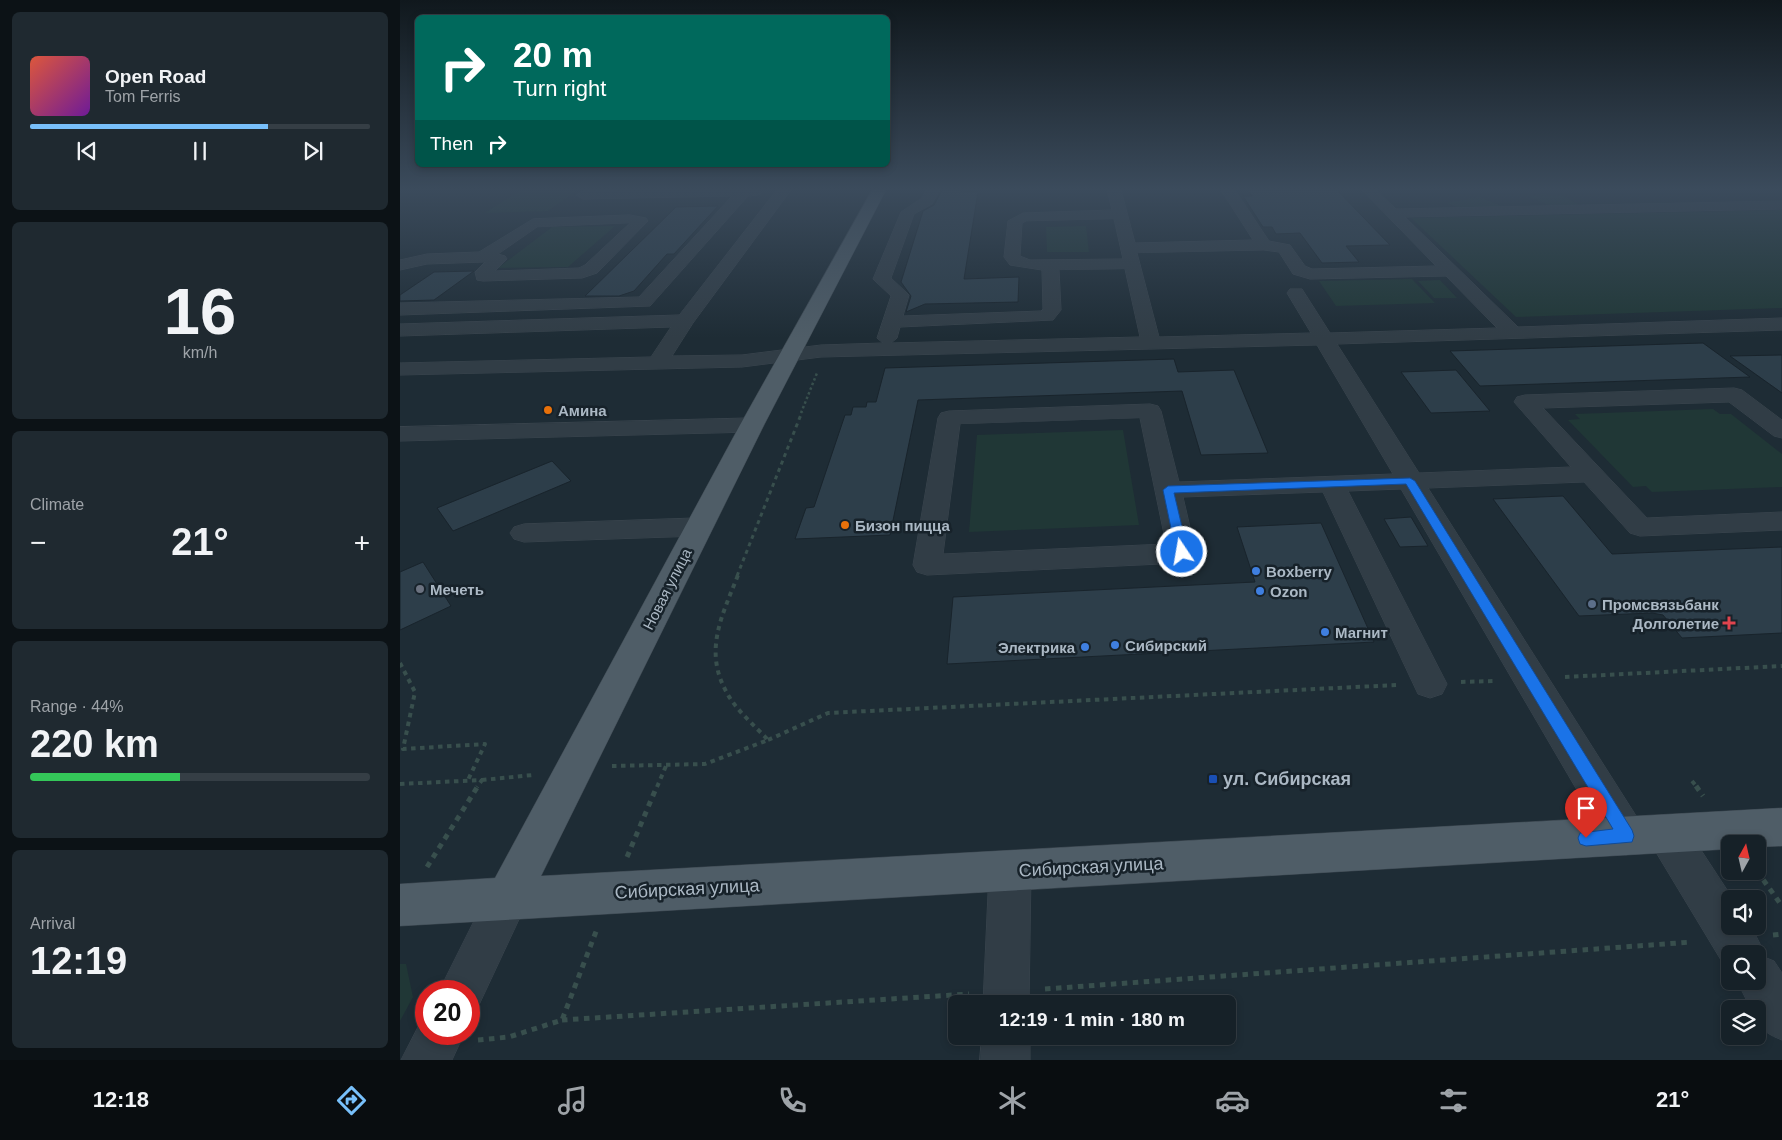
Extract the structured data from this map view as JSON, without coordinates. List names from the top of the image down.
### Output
{
  "streets": {
    "main road": ["Новая улица", "Сибирская улица"]
  },
  "crossings": [
    ["Новая улица", "Сибирская улица"]
  ],
  "places": {
    "other": [
      "Амина",
      "Бизон пицца",
      "Boxberry",
      "Мечеть",
      "Ozon",
      "Промсвязьбанк",
      "Магнит",
      "Сибирский",
      "Электрика"
    ],
    "health": ["Долголетие"],
    "transit": ["ул. Сибирская"]
  },
  "north": "top",
  "page": {
    "turn": ["20 m", "Turn right"],
    "song": ["Open Road", "Tom Ferris"],
    "then": "Then",
    "tile": [
      ["16", "km/h"],
      "Climate",
      ["Range · 44%", "220 km"],
      ["Arrival", "12:19"]
    ],
    "heat": ["−", "21°", "+"],
    "limit": "20",
    "trip": "12:19 · 1 min · 180 m",
    "tabs": ["12:18", "21°"]
  }
}
